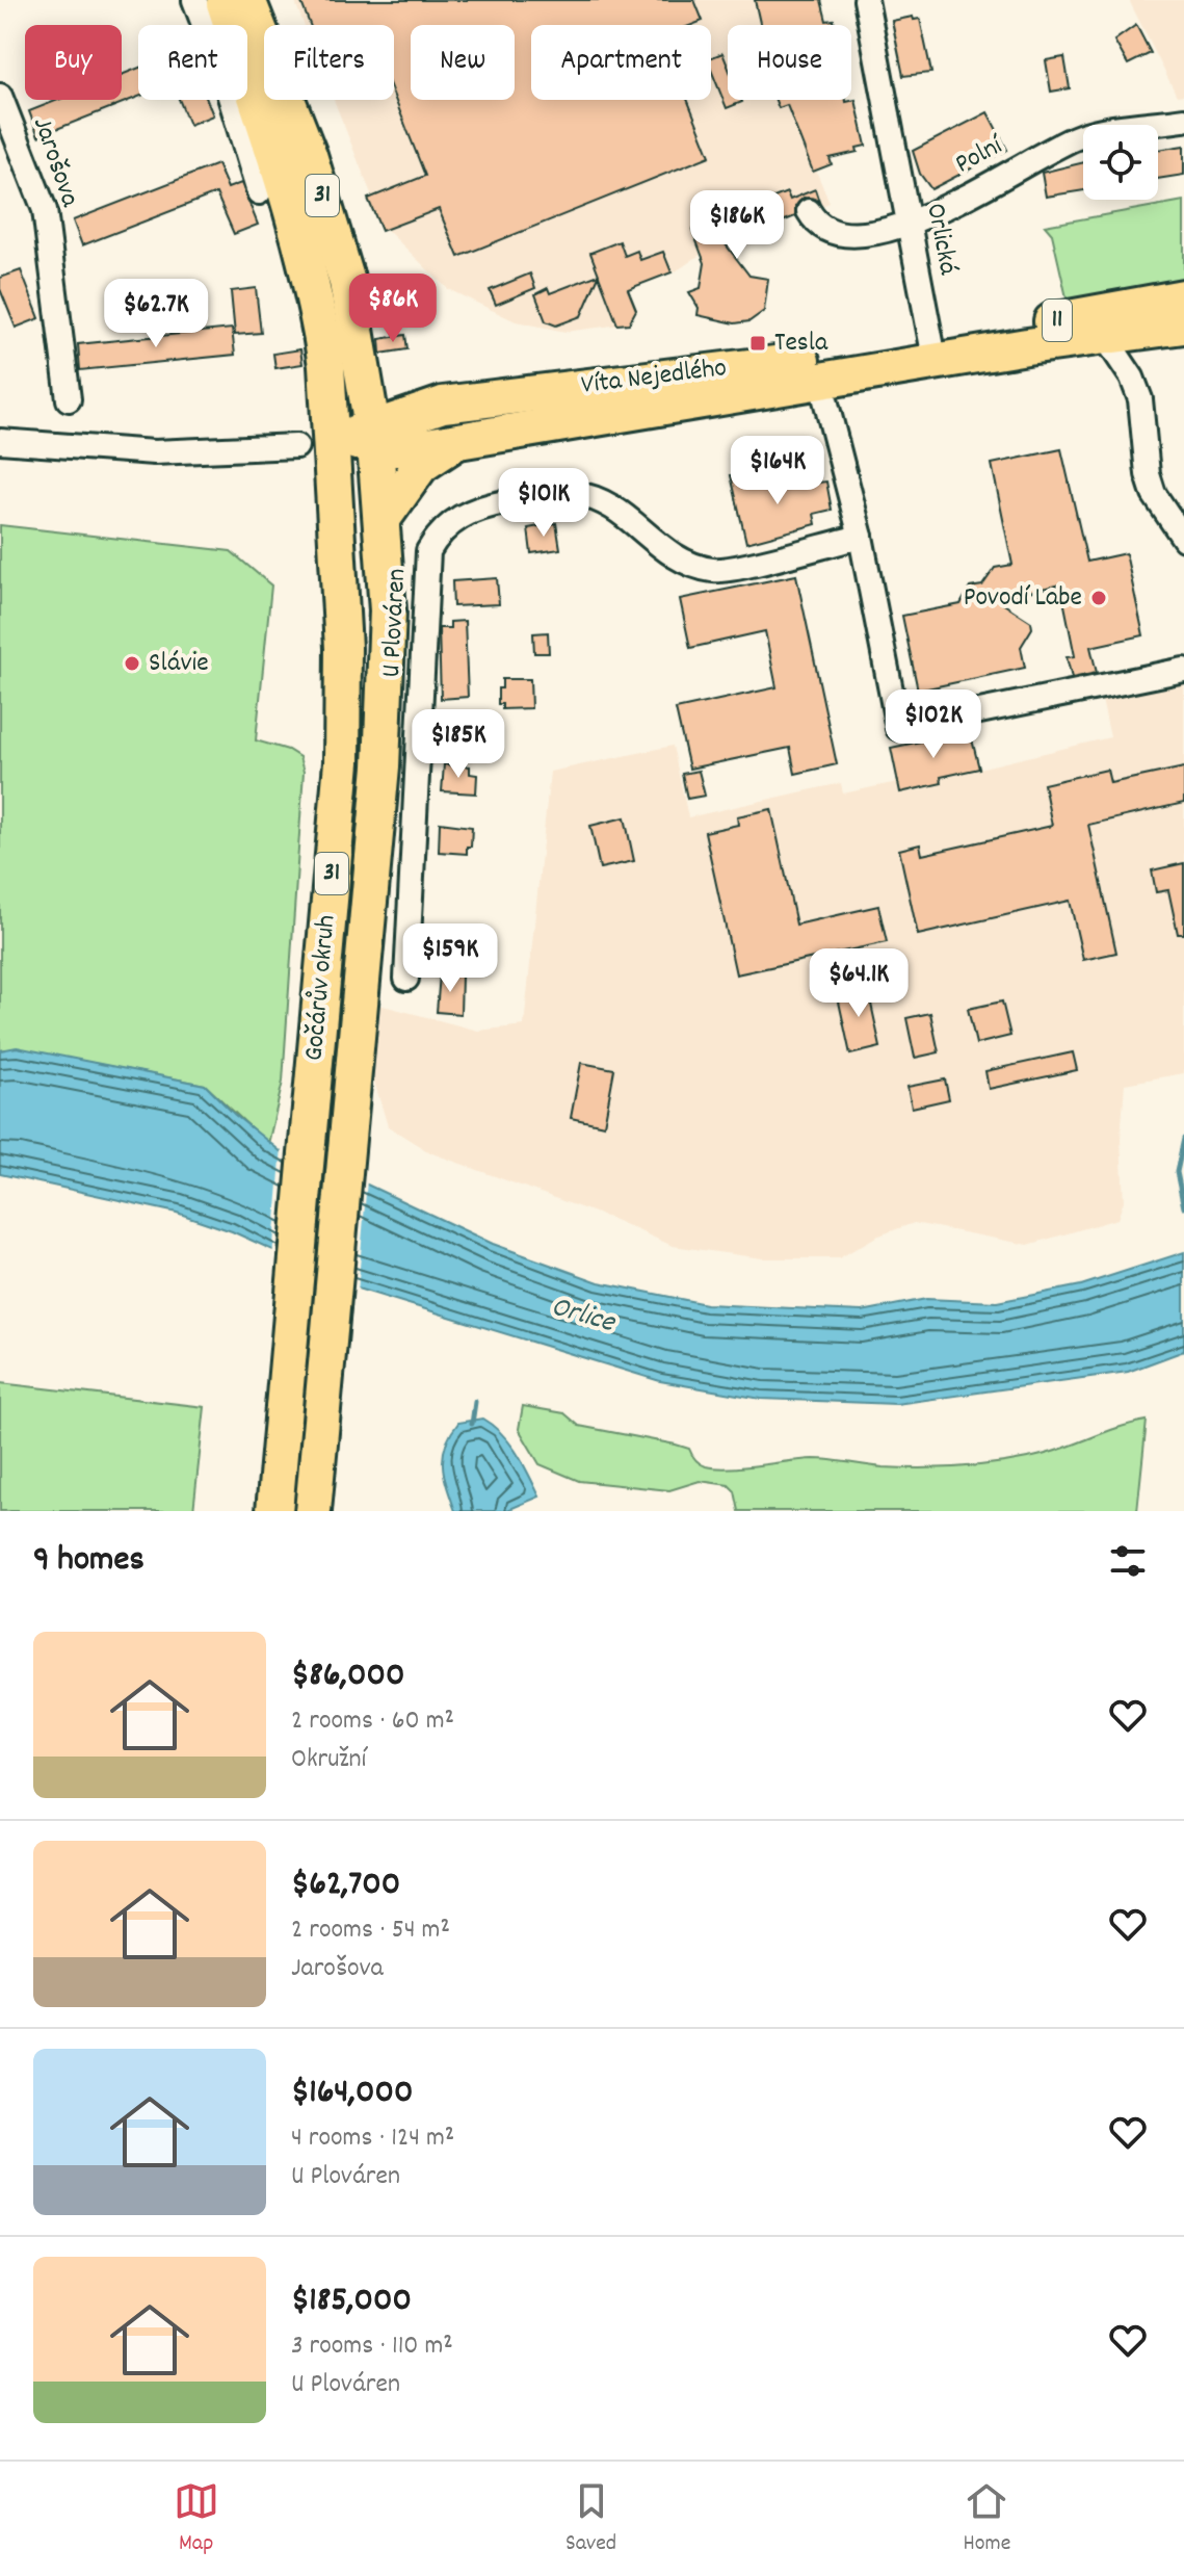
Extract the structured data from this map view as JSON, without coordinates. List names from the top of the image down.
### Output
{
  "streets": {
    "main road": [
      "31",
      "11",
      "Víta Nejedlého",
      "Gočárův okruh"
    ],
    "street": [
      "Polní",
      "Jarošova",
      "Orlická",
      "U Plováren"
    ]
  },
  "crossings": [
    ["Polní", "Orlická"],
    ["31", "Víta Nejedlého"],
    ["31", "Gočárův okruh"],
    ["Orlická", "Víta Nejedlého"],
    ["Víta Nejedlého", "Gočárův okruh"]
  ],
  "water": ["Orlice"],
  "places": {
    "transit": ["Tesla"],
    "other": ["Povodí Labe", "Slávie"]
  },
  "page": {
    "chip": [
      "Buy",
      "Rent",
      "Filters",
      "New",
      "Apartment",
      "House"
    ],
    "price": [
      "$186K",
      "$86K",
      "$62.7K",
      "$164K",
      "$101K",
      "$102K",
      "$185K",
      "$159K",
      "$64.1K"
    ],
    "heading": "9 homes",
    "list": [
      {
        "name": "$86,000",
        "note": "2 rooms · 60 m² · Okružní"
      },
      {
        "name": "$62,700",
        "note": "2 rooms · 54 m² · Jarošova"
      },
      {
        "name": "$164,000",
        "note": "4 rooms · 124 m² · U Plováren"
      },
      {
        "name": "$185,000",
        "note": "3 rooms · 110 m² · U Plováren"
      }
    ],
    "tabs": ["Map", "Saved", "Home"]
  }
}
